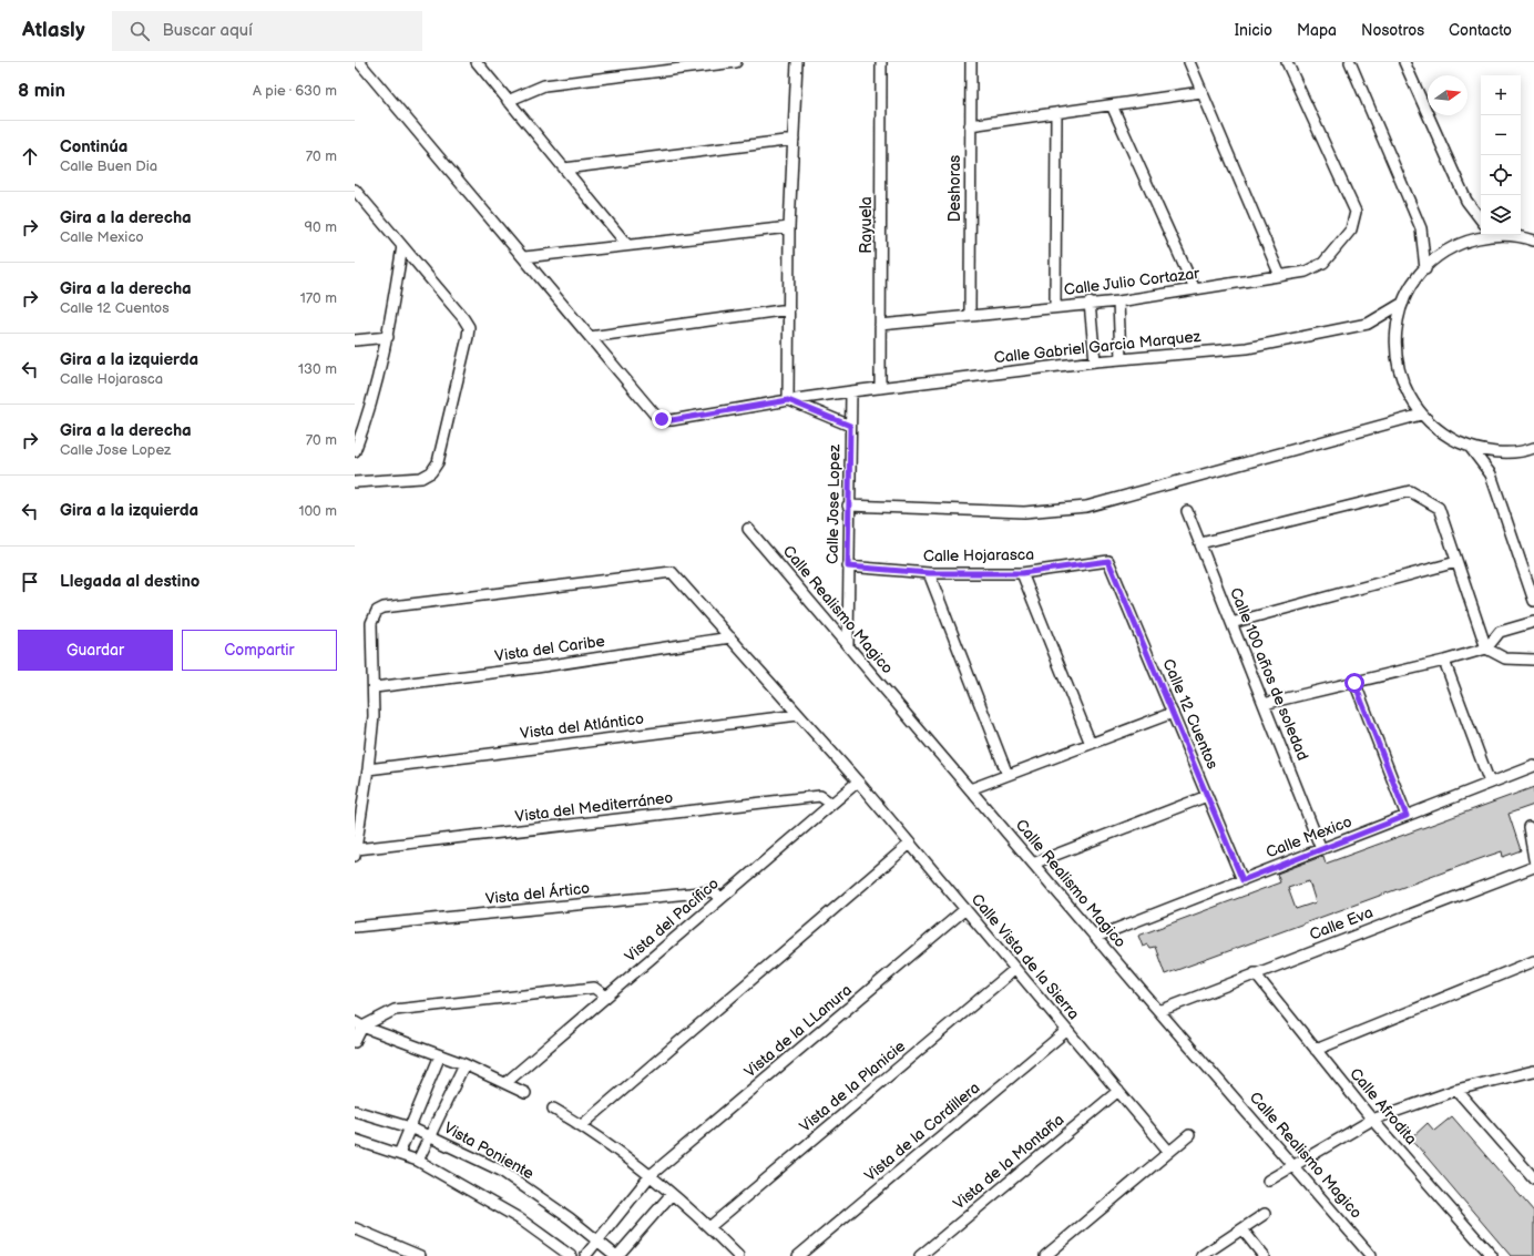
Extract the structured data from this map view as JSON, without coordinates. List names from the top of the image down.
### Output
{
  "streets": {
    "street": [
      "Deshoras",
      "Rayuela",
      "Calle Julio Cortazar",
      "Calle Gabriel Garcia Marquez",
      "Calle Jose Lopez",
      "Calle Hojarasca",
      "Calle Realismo Magico",
      "Vista del Caribe",
      "Calle 100 años de soledad",
      "Calle 12 Cuentos",
      "Vista del Atlántico",
      "Vista del Mediterráneo",
      "Calle Mexico",
      "Vista del Ártico",
      "Vista del Pacífico",
      "Calle Eva",
      "Calle Vista de la Sierra",
      "Vista de la LLanura",
      "Vista de la Planicie",
      "Calle Afrodita",
      "Vista de la Cordillera",
      "Vista Poniente",
      "Vista de la Montaña"
    ]
  },
  "crossings": [
    ["Deshoras", "Calle Julio Cortazar"],
    ["Rayuela", "Calle Julio Cortazar"],
    ["Rayuela", "Calle Gabriel Garcia Marquez"],
    ["Calle Gabriel Garcia Marquez", "Calle Jose Lopez"],
    ["Calle Jose Lopez", "Calle Hojarasca"],
    ["Calle Jose Lopez", "Calle Realismo Magico"],
    ["Calle Hojarasca", "Calle 12 Cuentos"],
    ["Calle Realismo Magico", "Calle Mexico"],
    ["Calle Realismo Magico", "Calle Eva"],
    ["Vista del Caribe", "Calle Vista de la Sierra"],
    ["Calle 100 años de soledad", "Calle Mexico"],
    ["Calle 12 Cuentos", "Calle Mexico"],
    ["Vista del Atlántico", "Calle Vista de la Sierra"],
    ["Vista del Mediterráneo", "Vista del Pacífico"],
    ["Vista del Ártico", "Vista del Pacífico"],
    ["Vista del Pacífico", "Calle Vista de la Sierra"],
    ["Calle Eva", "Calle Afrodita"],
    ["Calle Vista de la Sierra", "Vista de la LLanura"],
    ["Calle Vista de la Sierra", "Vista de la Planicie"],
    ["Calle Vista de la Sierra", "Vista de la Cordillera"],
    ["Calle Vista de la Sierra", "Vista de la Montaña"],
    ["Vista de la LLanura", "Vista Poniente"]
  ],
  "north": "right",
  "page": {
    "header": "Atlasly",
    "search": "Buscar aquí",
    "nav": [
      "Inicio",
      "Mapa",
      "Nosotros",
      "Contacto"
    ],
    "heading": ["8 min", "A pie · 630 m"],
    "map_buttons": ["+", "−"],
    "list": [
      ["Continúa", "Calle Buen Dia", "70 m"],
      ["Gira a la derecha", "Calle Mexico", "90 m"],
      ["Gira a la derecha", "Calle 12 Cuentos", "170 m"],
      ["Gira a la izquierda", "Calle Hojarasca", "130 m"],
      ["Gira a la derecha", "Calle Jose Lopez", "70 m"],
      ["Gira a la izquierda", "100 m"],
      "Llegada al destino"
    ],
    "buttons": ["Guardar", "Compartir"]
  }
}
